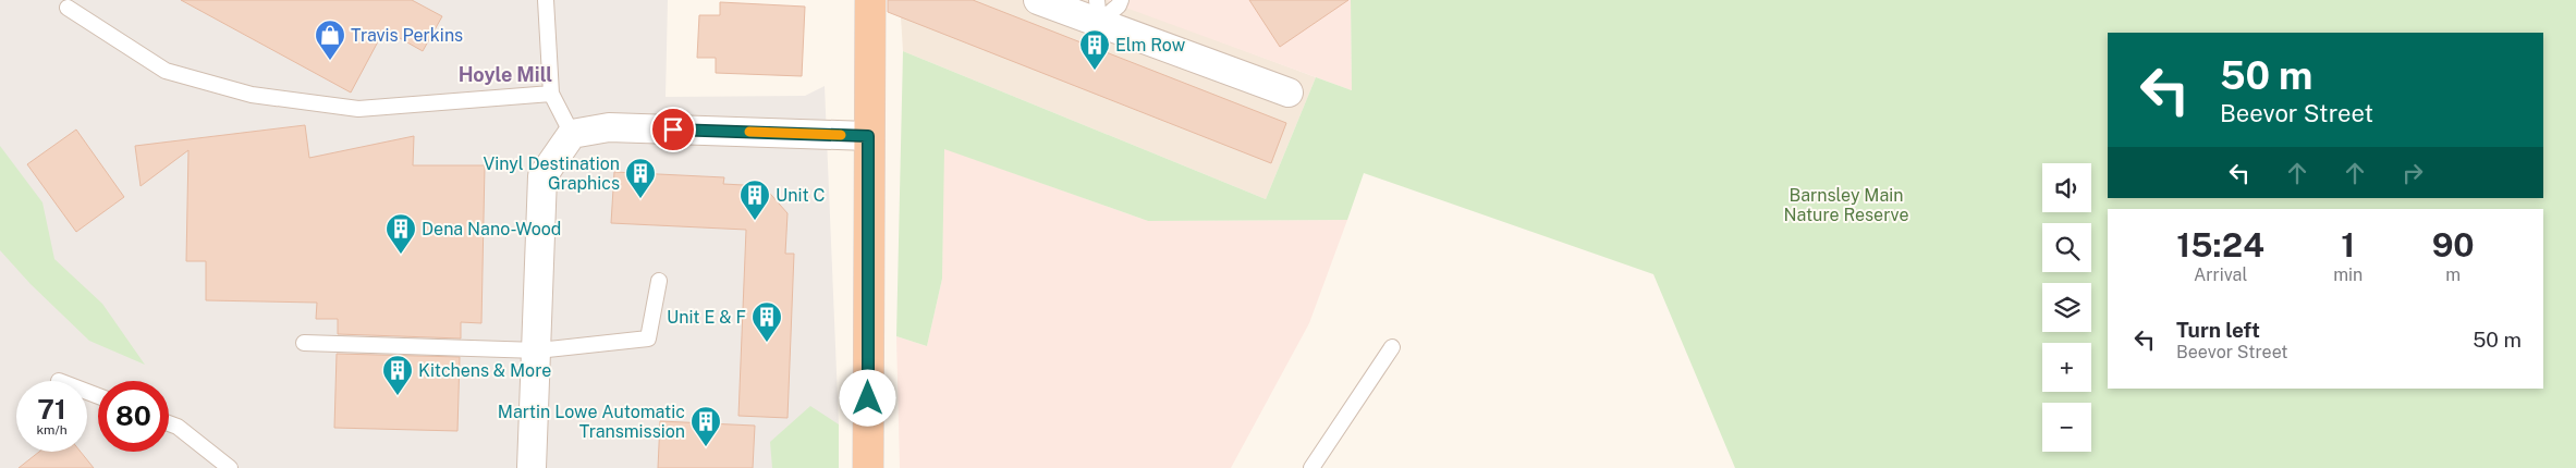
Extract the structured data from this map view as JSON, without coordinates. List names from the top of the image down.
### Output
{
  "districts": ["Hoyle Mill"],
  "parks": ["Barnsley Main Nature Reserve"],
  "places": {
    "shop": ["Travis Perkins"],
    "building": [
      "Elm Row",
      "Vinyl Destination Graphics",
      "Unit C",
      "Dena Nano-Wood",
      "Unit E & F",
      "Kitchens & More",
      "Martin Lowe Automatic Transmission"
    ]
  },
  "page": {
    "turn": ["50 m", "Beevor Street"],
    "map_buttons": ["+", "−"],
    "eta": [
      "15:24",
      "Arrival",
      "1",
      "min",
      "90",
      "m"
    ],
    "list": [
      {
        "name": "Turn left",
        "note": "Beevor Street",
        "value": "50 m"
      }
    ],
    "speed": "71 km/h",
    "limit": "80"
  }
}
